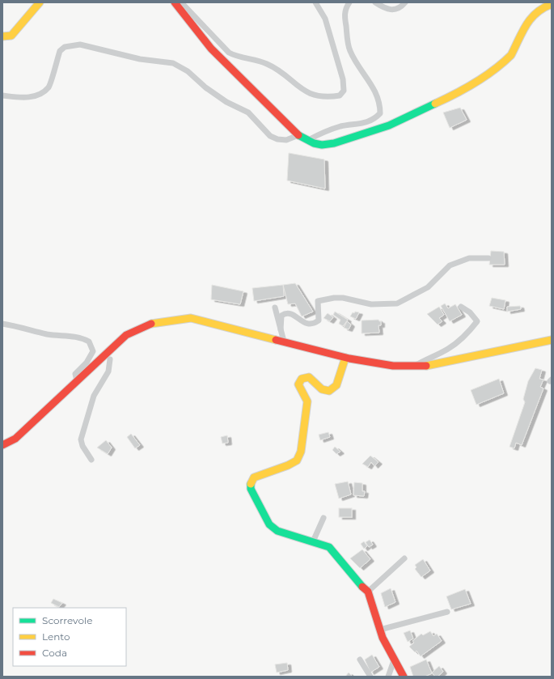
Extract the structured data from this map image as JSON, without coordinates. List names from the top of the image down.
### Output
{
  "legend": ["Scorrevole", "Lento", "Coda"]
}
